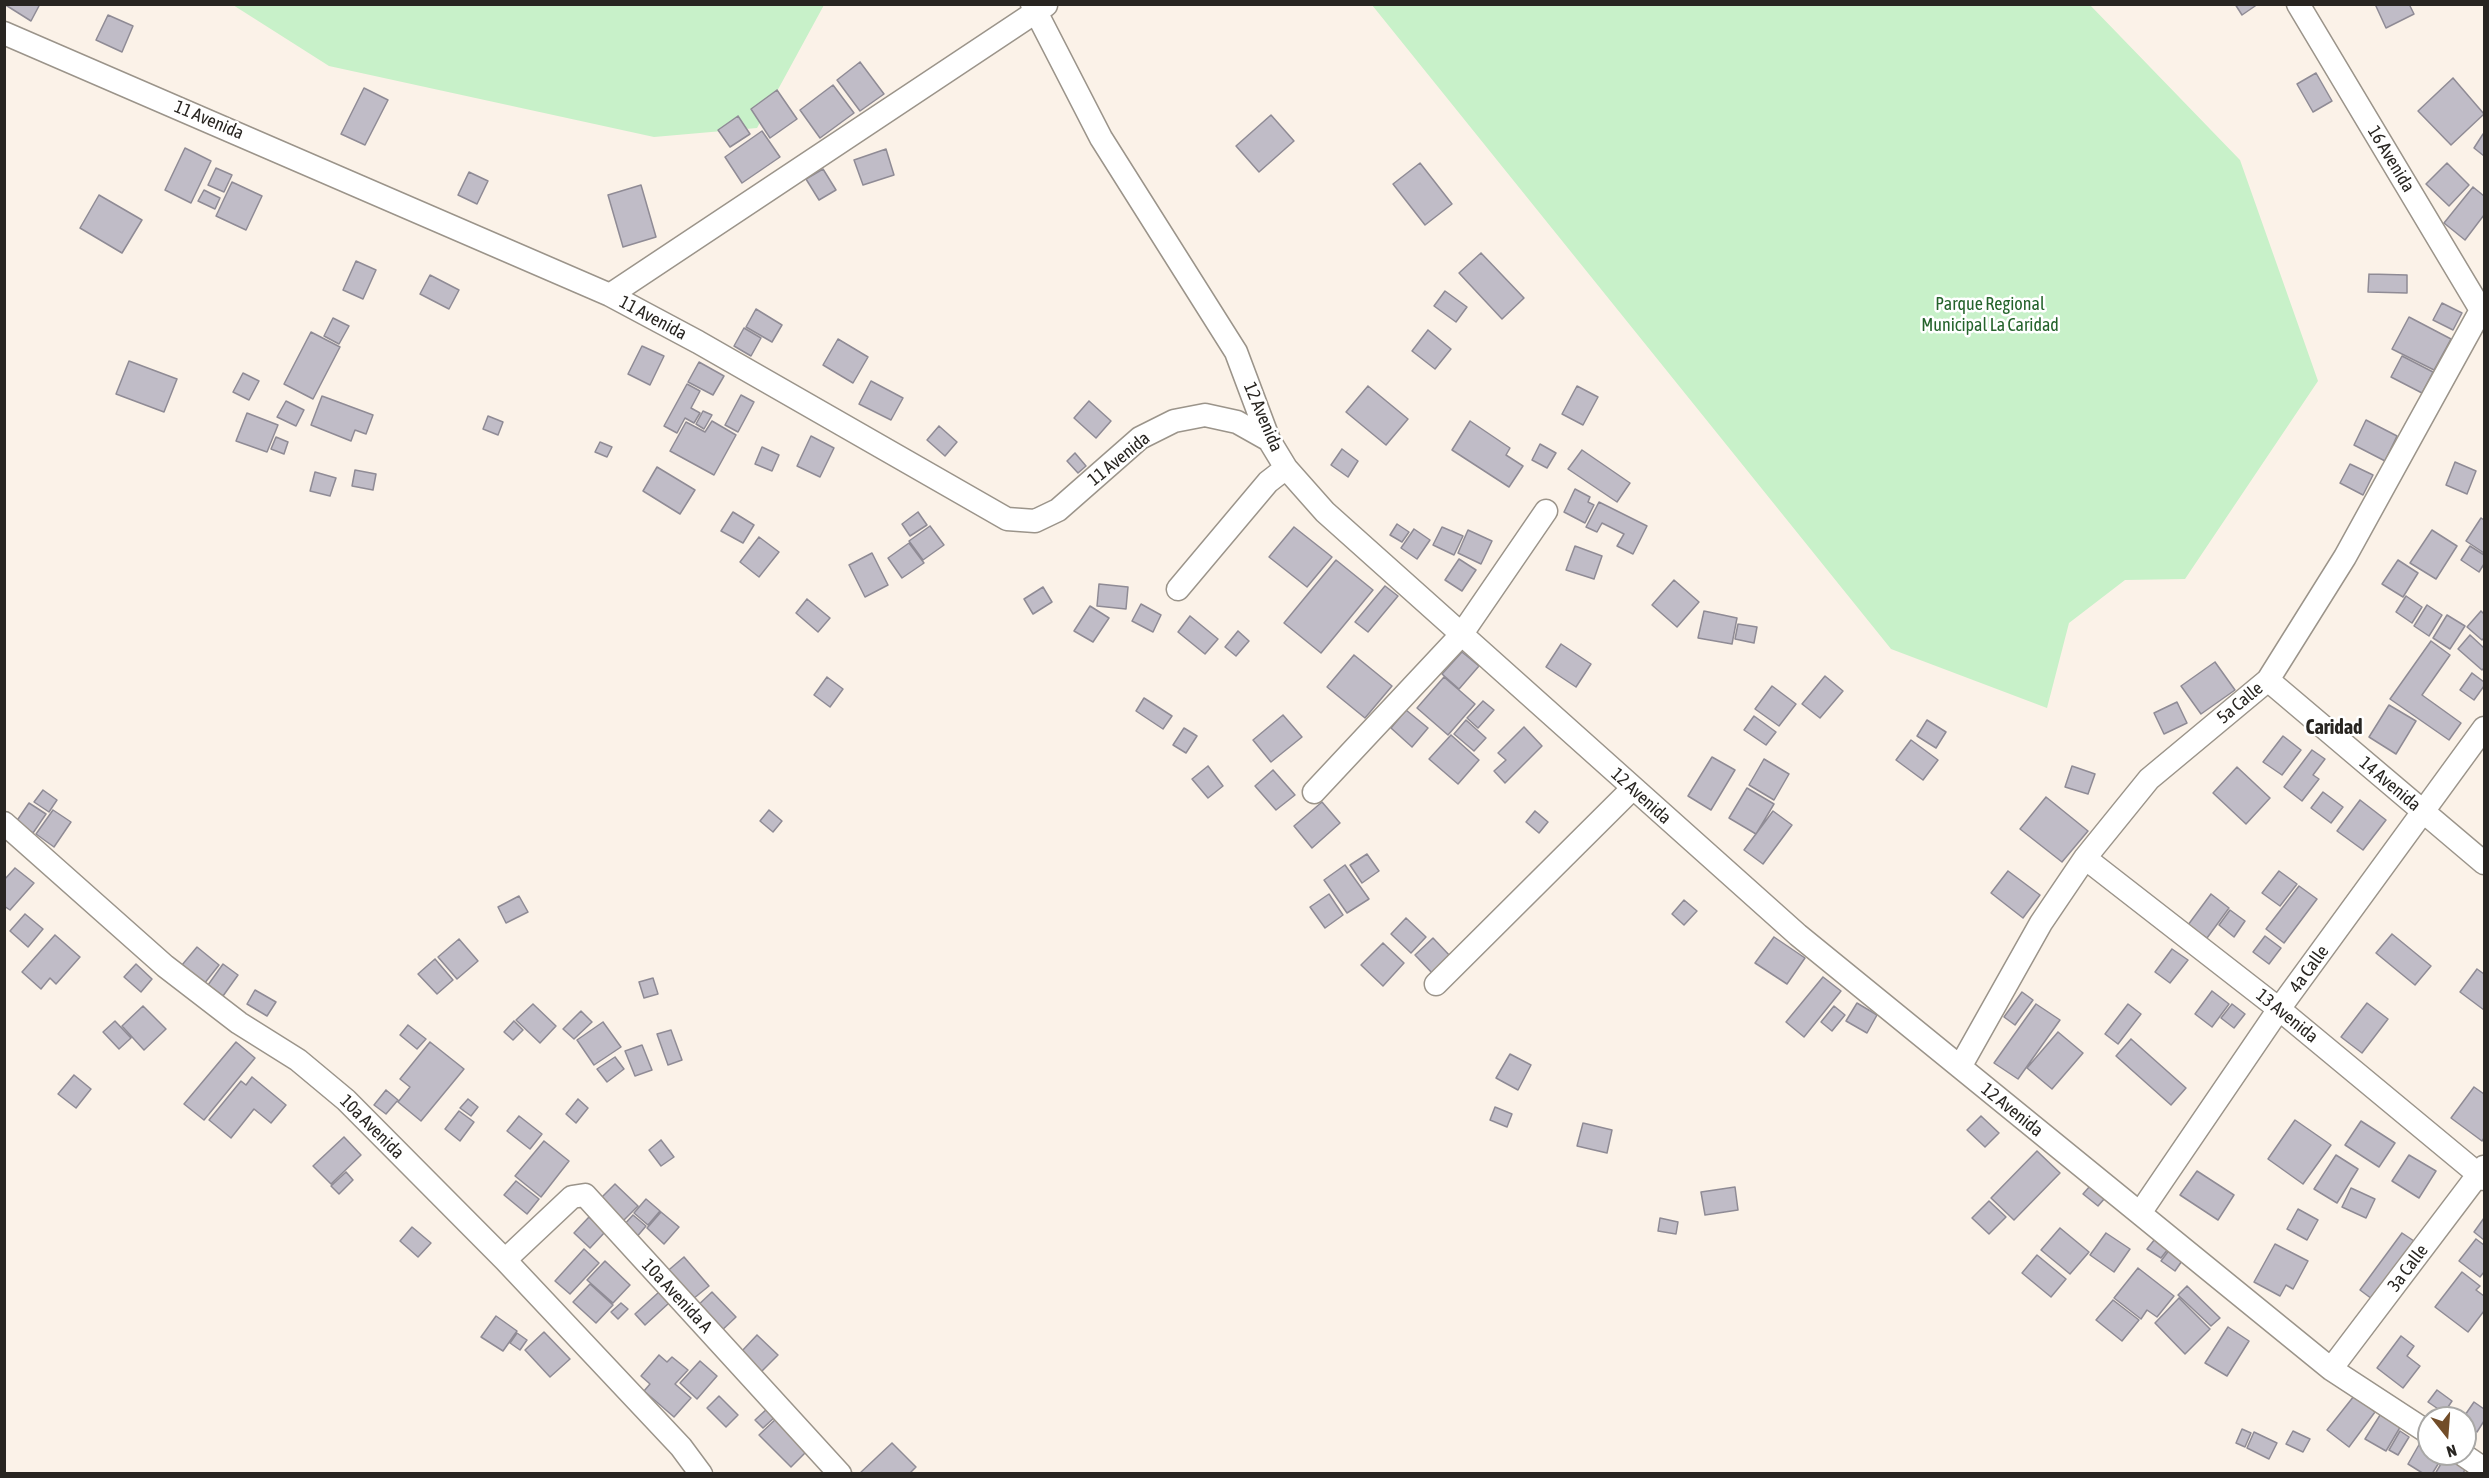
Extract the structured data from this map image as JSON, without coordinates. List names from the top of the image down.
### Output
{
  "streets": {
    "street": [
      "11 Avenida",
      "16 Avenida",
      "12 Avenida",
      "5a Calle",
      "14 Avenida",
      "4a Calle",
      "13 Avenida",
      "10a Avenida",
      "3a Calle",
      "10a Avenida A"
    ]
  },
  "crossings": [
    ["11 Avenida", "12 Avenida"],
    ["16 Avenida", "5a Calle"],
    ["12 Avenida", "5a Calle"],
    ["12 Avenida", "4a Calle"],
    ["12 Avenida", "3a Calle"],
    ["5a Calle", "14 Avenida"],
    ["5a Calle", "13 Avenida"],
    ["14 Avenida", "4a Calle"],
    ["4a Calle", "13 Avenida"],
    ["13 Avenida", "3a Calle"],
    ["10a Avenida", "10a Avenida A"]
  ],
  "districts": ["Caridad"],
  "parks": ["Parque Regional Municipal La Caridad"],
  "north": "bottom"
}
